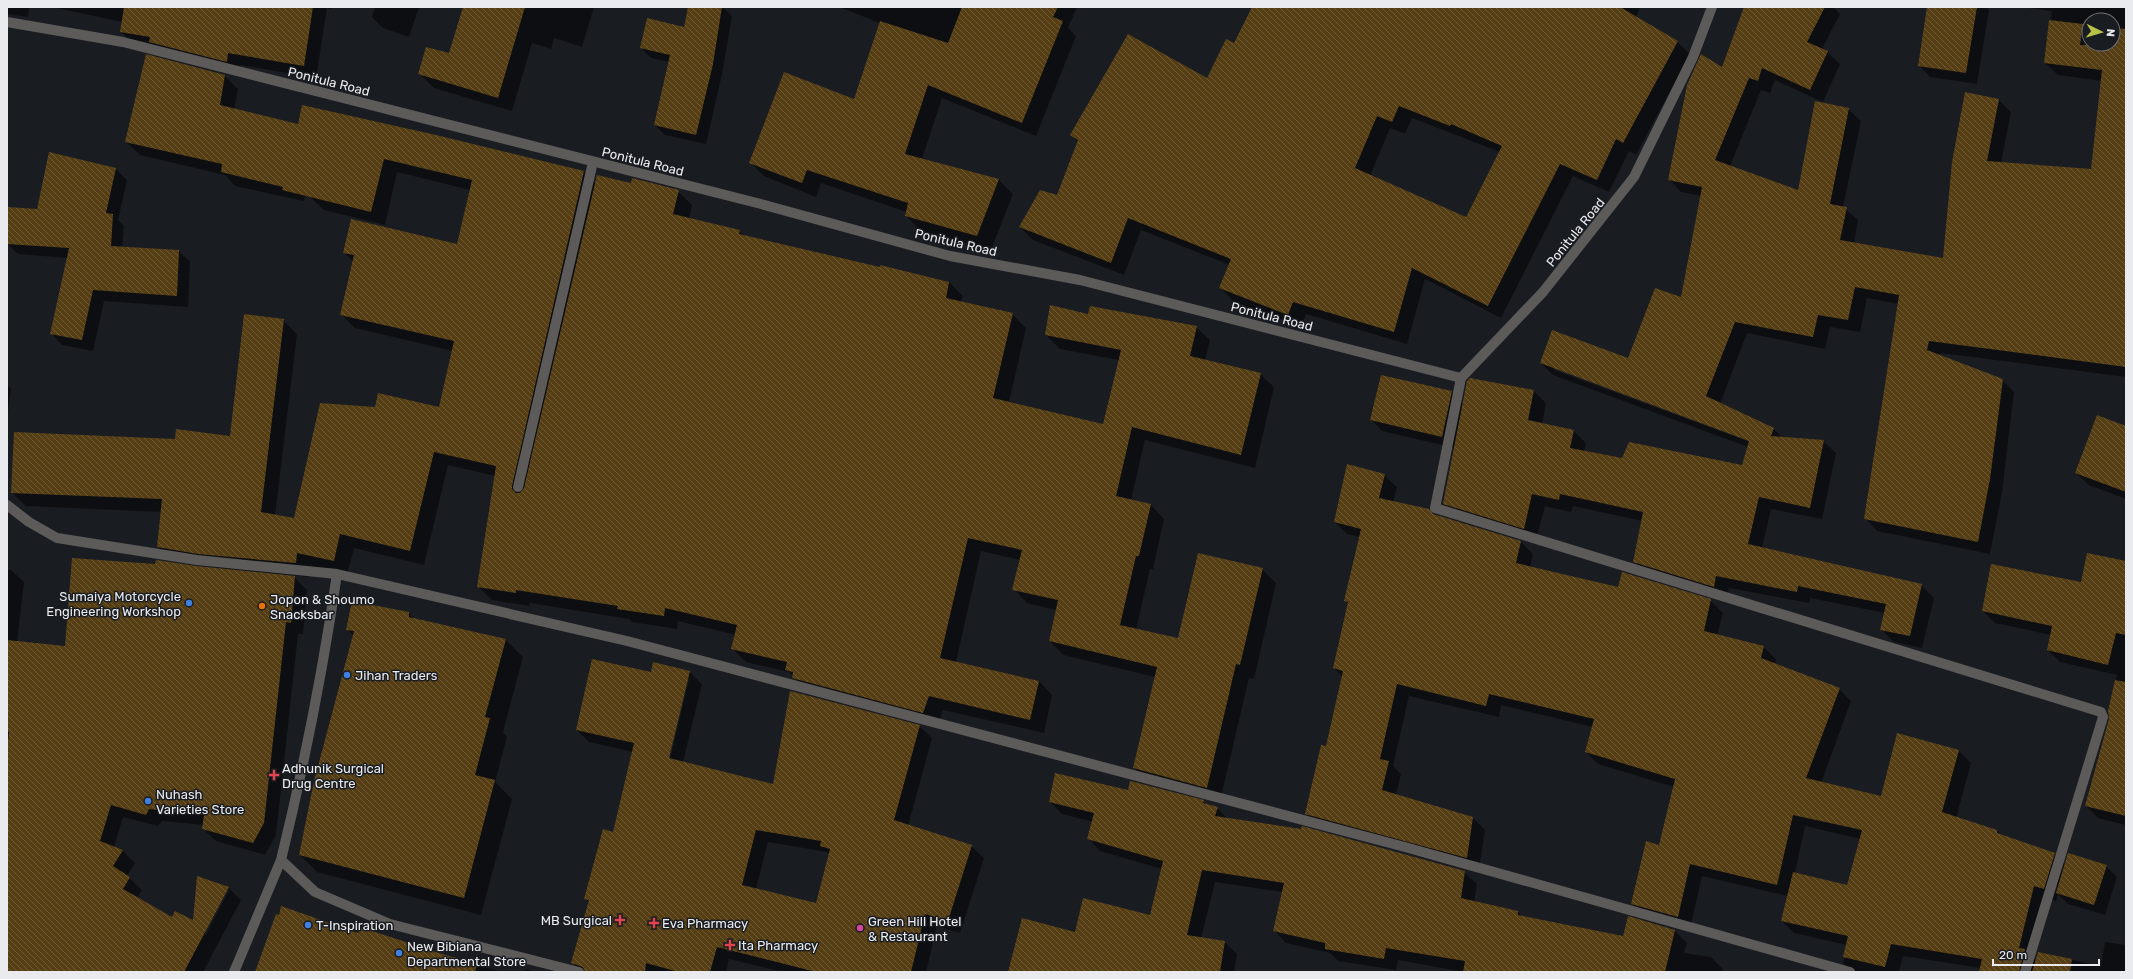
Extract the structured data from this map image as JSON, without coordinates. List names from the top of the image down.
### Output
{
  "streets": {
    "street": ["Ponitula Road"]
  },
  "places": {
    "other": [
      "Sumaiya Motorcycle Engineering Workshop",
      "Jopon & Shoumo Snacksbar",
      "Jihan Traders",
      "Nuhash Varieties Store",
      "T-Inspiration",
      "Green Hill Hotel & Restaurant",
      "New Bibiana Departmental Store"
    ],
    "health": [
      "Adhunik Surgical Drug Centre",
      "MB Surgical",
      "Eva Pharmacy",
      "Ita Pharmacy"
    ]
  },
  "scale_bar": "20 m",
  "north": "right"
}
